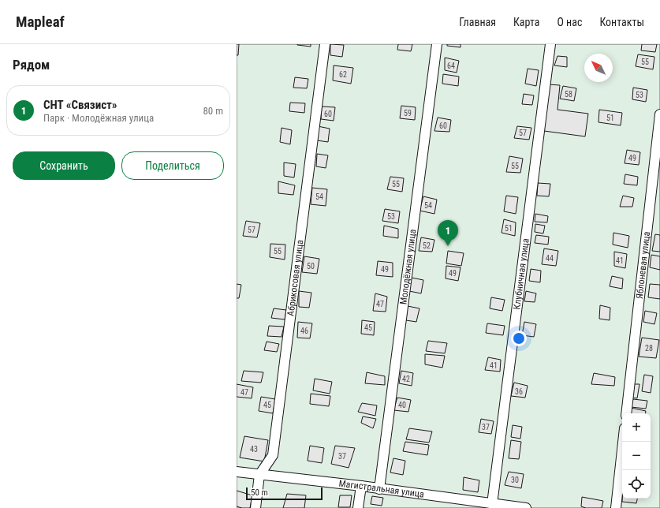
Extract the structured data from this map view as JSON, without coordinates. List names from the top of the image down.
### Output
{
  "streets": {
    "street": [
      "Яблоневая улица",
      "Молодёжная улица",
      "Клубничная улица",
      "Абрикосовая улица",
      "Магистральная улица"
    ]
  },
  "crossings": [
    ["Молодёжная улица", "Магистральная улица"],
    ["Клубничная улица", "Магистральная улица"],
    ["Абрикосовая улица", "Магистральная улица"]
  ],
  "house_numbers": [
    "55",
    "64",
    "62",
    "58",
    "53",
    "59",
    "60",
    "51",
    "60",
    "57",
    "49",
    "55",
    "55",
    "54",
    "54",
    "53",
    "51",
    "57",
    "52",
    "55",
    "44",
    "41",
    "50",
    "49",
    "49",
    "47",
    "45",
    "46",
    "28",
    "41",
    "42",
    "36",
    "47",
    "45",
    "40",
    "37",
    "43",
    "37",
    "30"
  ],
  "scale_bar": "50 m",
  "north": "top left",
  "page": {
    "header": "Mapleaf",
    "nav": [
      "Главная",
      "Карта",
      "О нас",
      "Контакты"
    ],
    "heading": "Рядом",
    "list": [
      {
        "mark": "1",
        "name": "СНТ «Связист»",
        "note": "Парк · Молодёжная улица",
        "value": "80 m"
      }
    ],
    "buttons": ["Сохранить", "Поделиться"],
    "pins": "1",
    "map_buttons": ["+", "−"],
    "scale": "50 m"
  }
}
